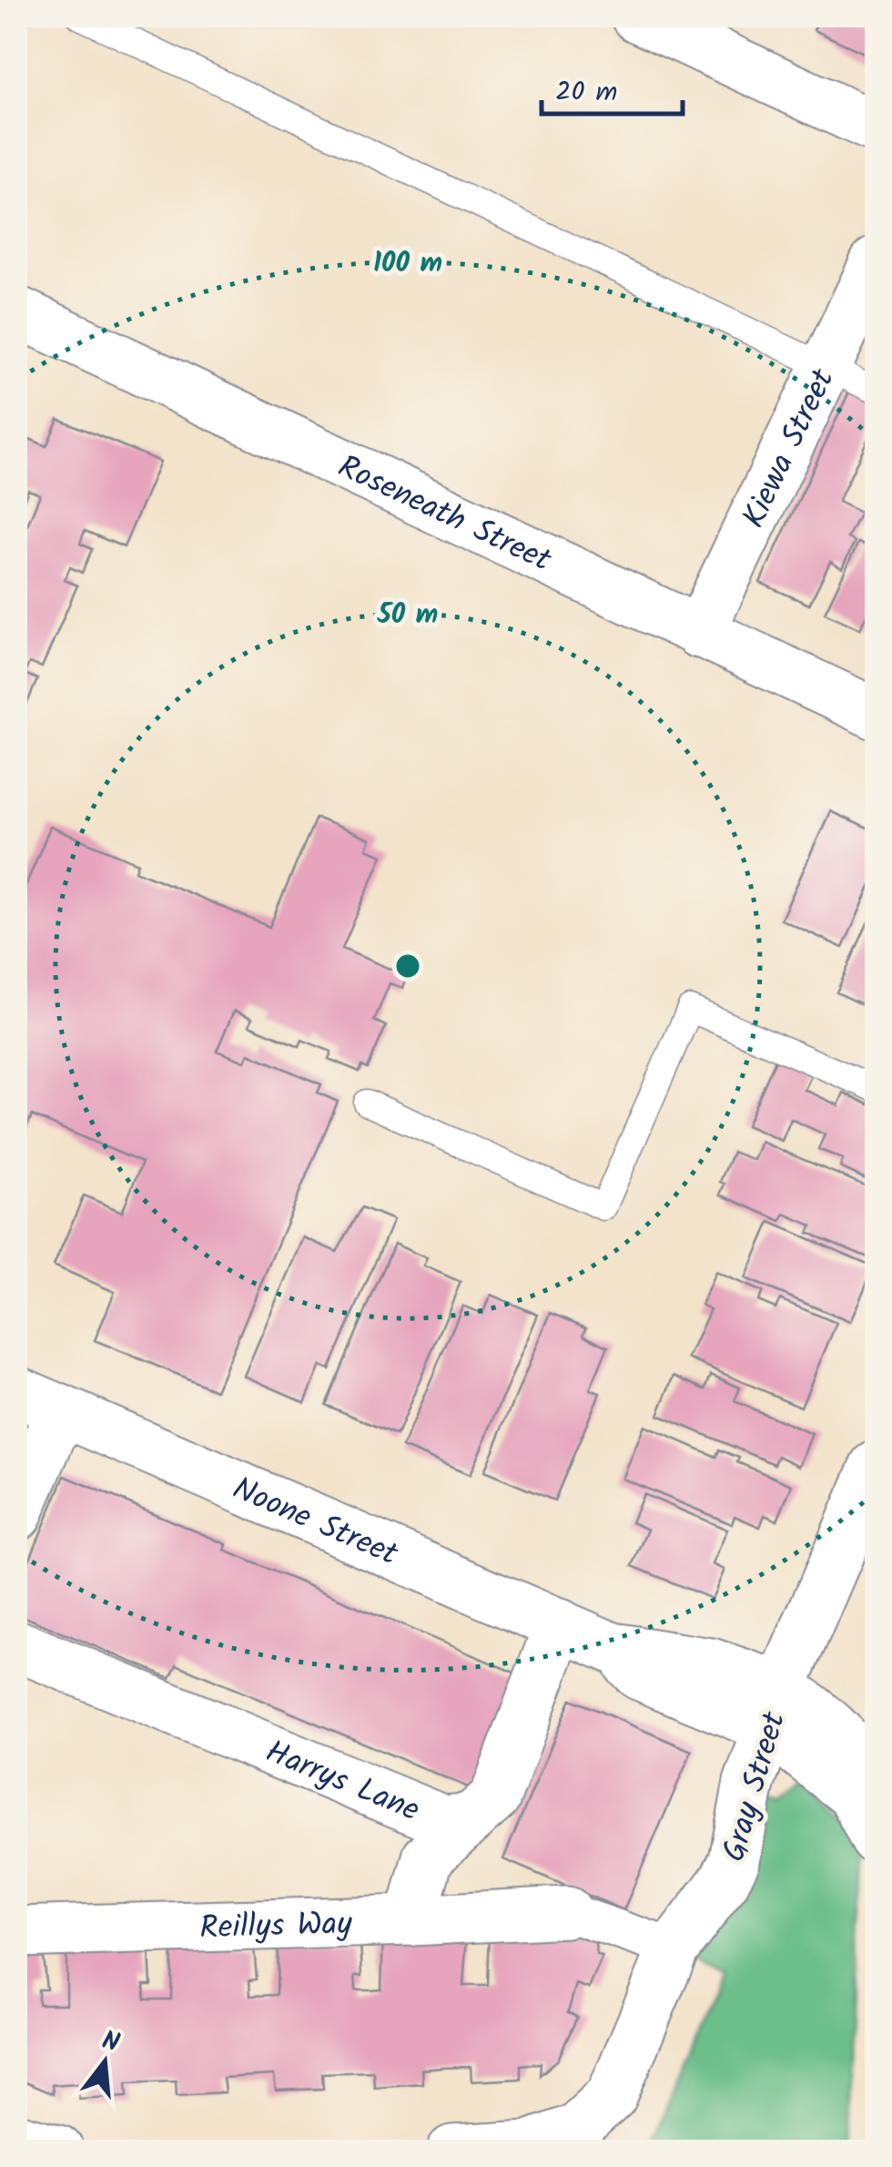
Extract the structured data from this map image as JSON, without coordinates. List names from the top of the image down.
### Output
{
  "streets": {
    "street": [
      "Kiewa Street",
      "Roseneath Street",
      "Noone Street",
      "Harrys Lane",
      "Gray Street",
      "Reillys Way"
    ]
  },
  "crossings": [
    ["Kiewa Street", "Roseneath Street"],
    ["Noone Street", "Gray Street"]
  ],
  "scale_bar": "20 m",
  "north": "top",
  "rings": ["100 m", "50 m"]
}
